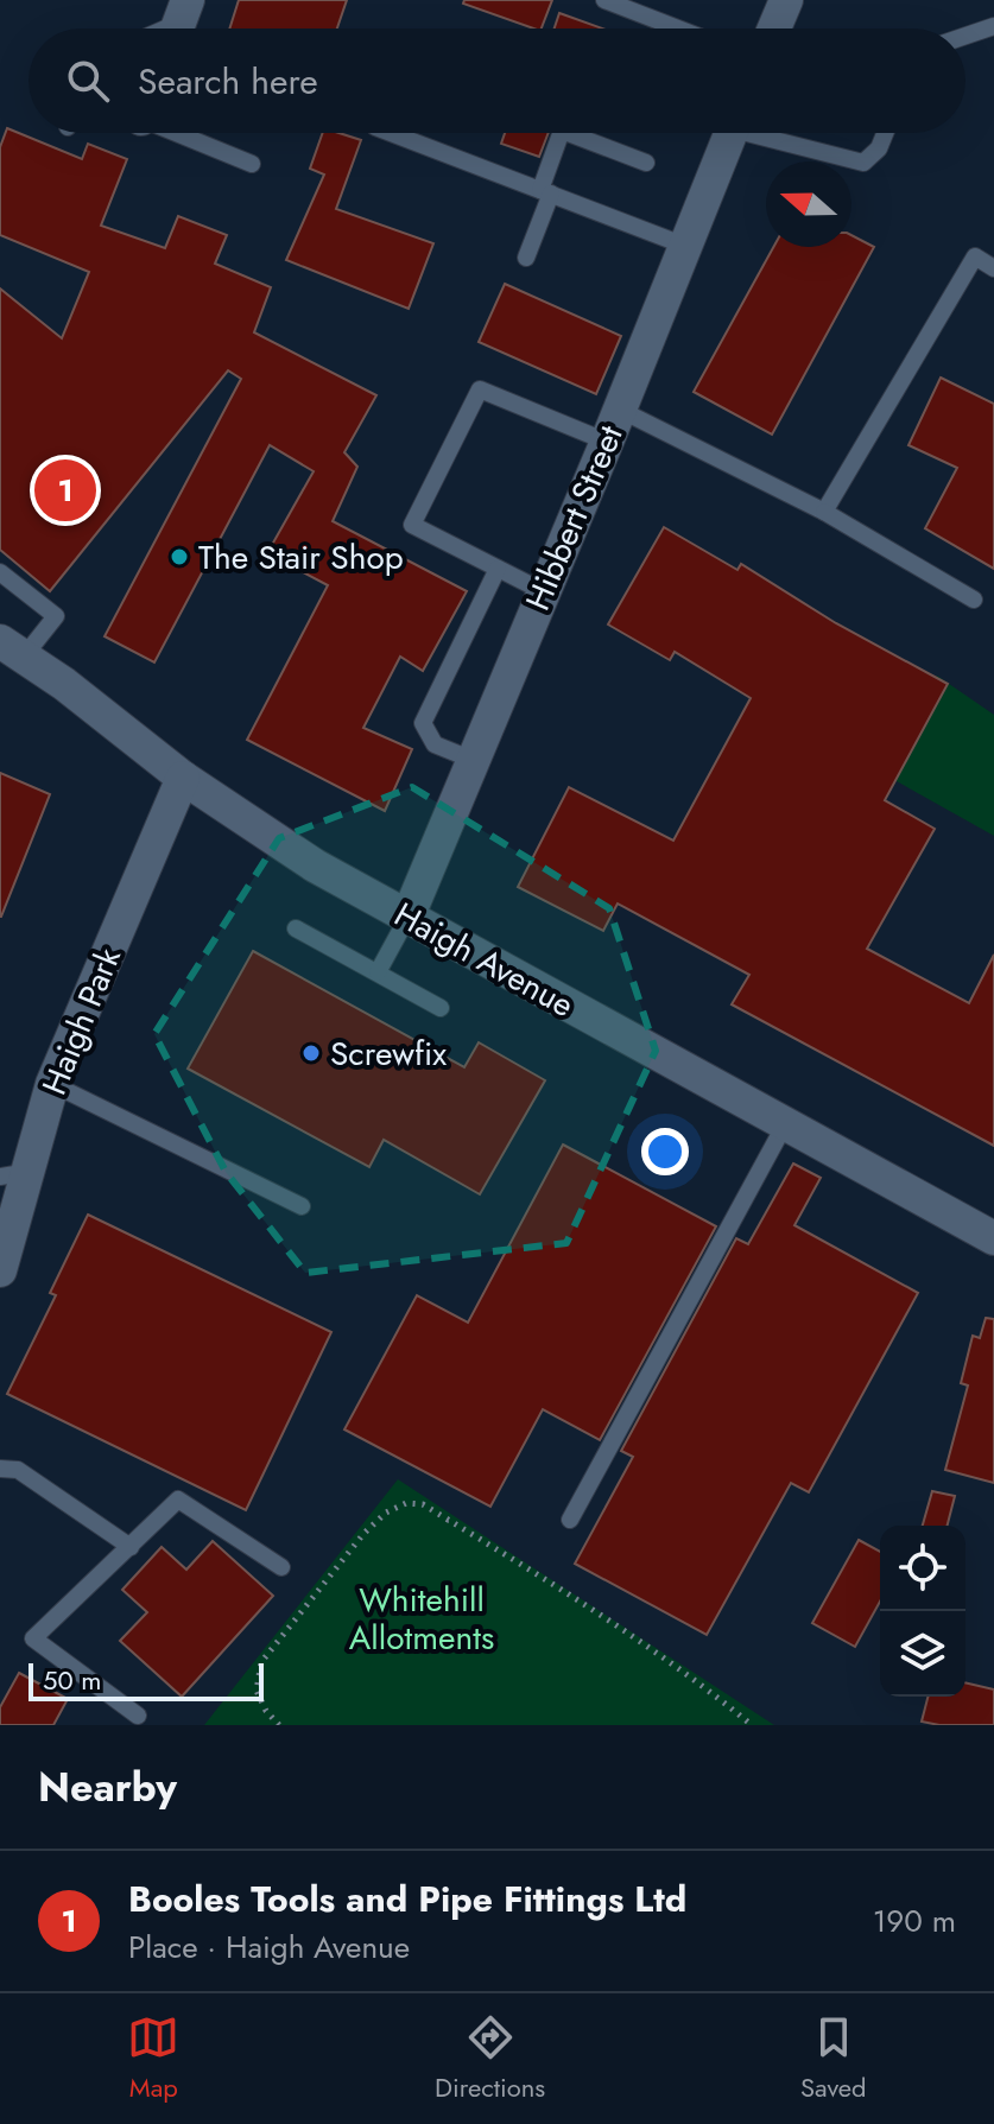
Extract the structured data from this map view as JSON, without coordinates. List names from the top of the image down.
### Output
{
  "streets": {
    "street": ["Hibbert Street", "Haigh Avenue", "Haigh Park"]
  },
  "crossings": [
    ["Hibbert Street", "Haigh Avenue"],
    ["Haigh Avenue", "Haigh Park"]
  ],
  "parks": ["Whitehill Allotments"],
  "places": ["The Stair Shop", "Screwfix"],
  "scale_bar": "50 m",
  "north": "left",
  "page": {
    "search": "Search here",
    "pins": "1",
    "scale": "50 m",
    "heading": "Nearby",
    "list": [
      {
        "mark": "1",
        "name": "Booles Tools and Pipe Fittings Ltd",
        "note": "Place · Haigh Avenue",
        "value": "190 m"
      }
    ],
    "nav": ["Map", "Directions", "Saved"]
  }
}
